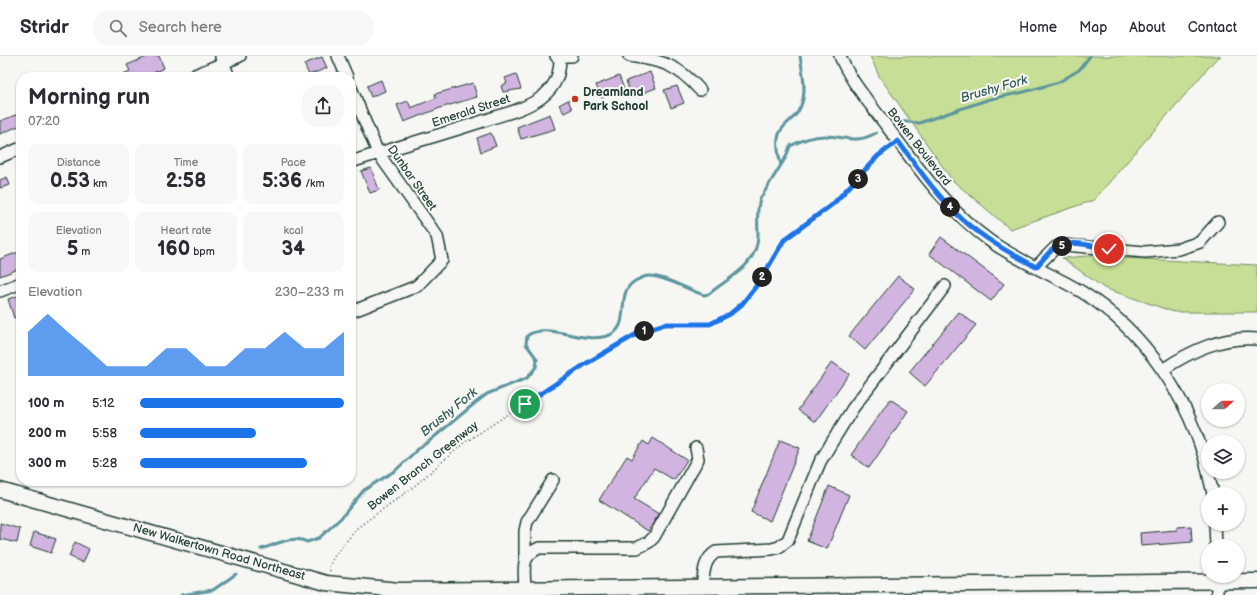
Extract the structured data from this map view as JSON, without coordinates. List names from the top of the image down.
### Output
{
  "streets": {
    "main road": ["New Walkertown Road Northeast"],
    "street": ["Emerald Street", "Bowen Boulevard", "Dunbar Street"],
    "path": ["Bowen Branch Greenway"]
  },
  "crossings": [
    ["Emerald Street", "Dunbar Street"],
    ["Bowen Boulevard", "Bowen Branch Greenway"],
    ["Bowen Branch Greenway", "New Walkertown Road Northeast"]
  ],
  "water": ["Brushy Fork"],
  "places": ["Dreamland Park School"],
  "north": "right",
  "page": {
    "header": "Stridr",
    "search": "Search here",
    "nav": [
      "Home",
      "Map",
      "About",
      "Contact"
    ],
    "heading": ["Morning run", "07:20"],
    "stats": [
      ["Distance", "0.53 km"],
      ["Time", "2:58"],
      ["Pace", "5:36 /km"],
      ["Elevation", "5 m"],
      ["Heart rate", "160 bpm"],
      ["kcal", "34"]
    ],
    "pins": [
      "3",
      "4",
      "5",
      "2",
      "1"
    ],
    "chart": ["Elevation", "230–233 m"],
    "map_buttons": ["+", "−"],
    "list": [
      {
        "name": "100 m",
        "note": "5:12"
      },
      {
        "name": "200 m",
        "note": "5:58"
      },
      {
        "name": "300 m",
        "note": "5:28"
      }
    ]
  }
}
